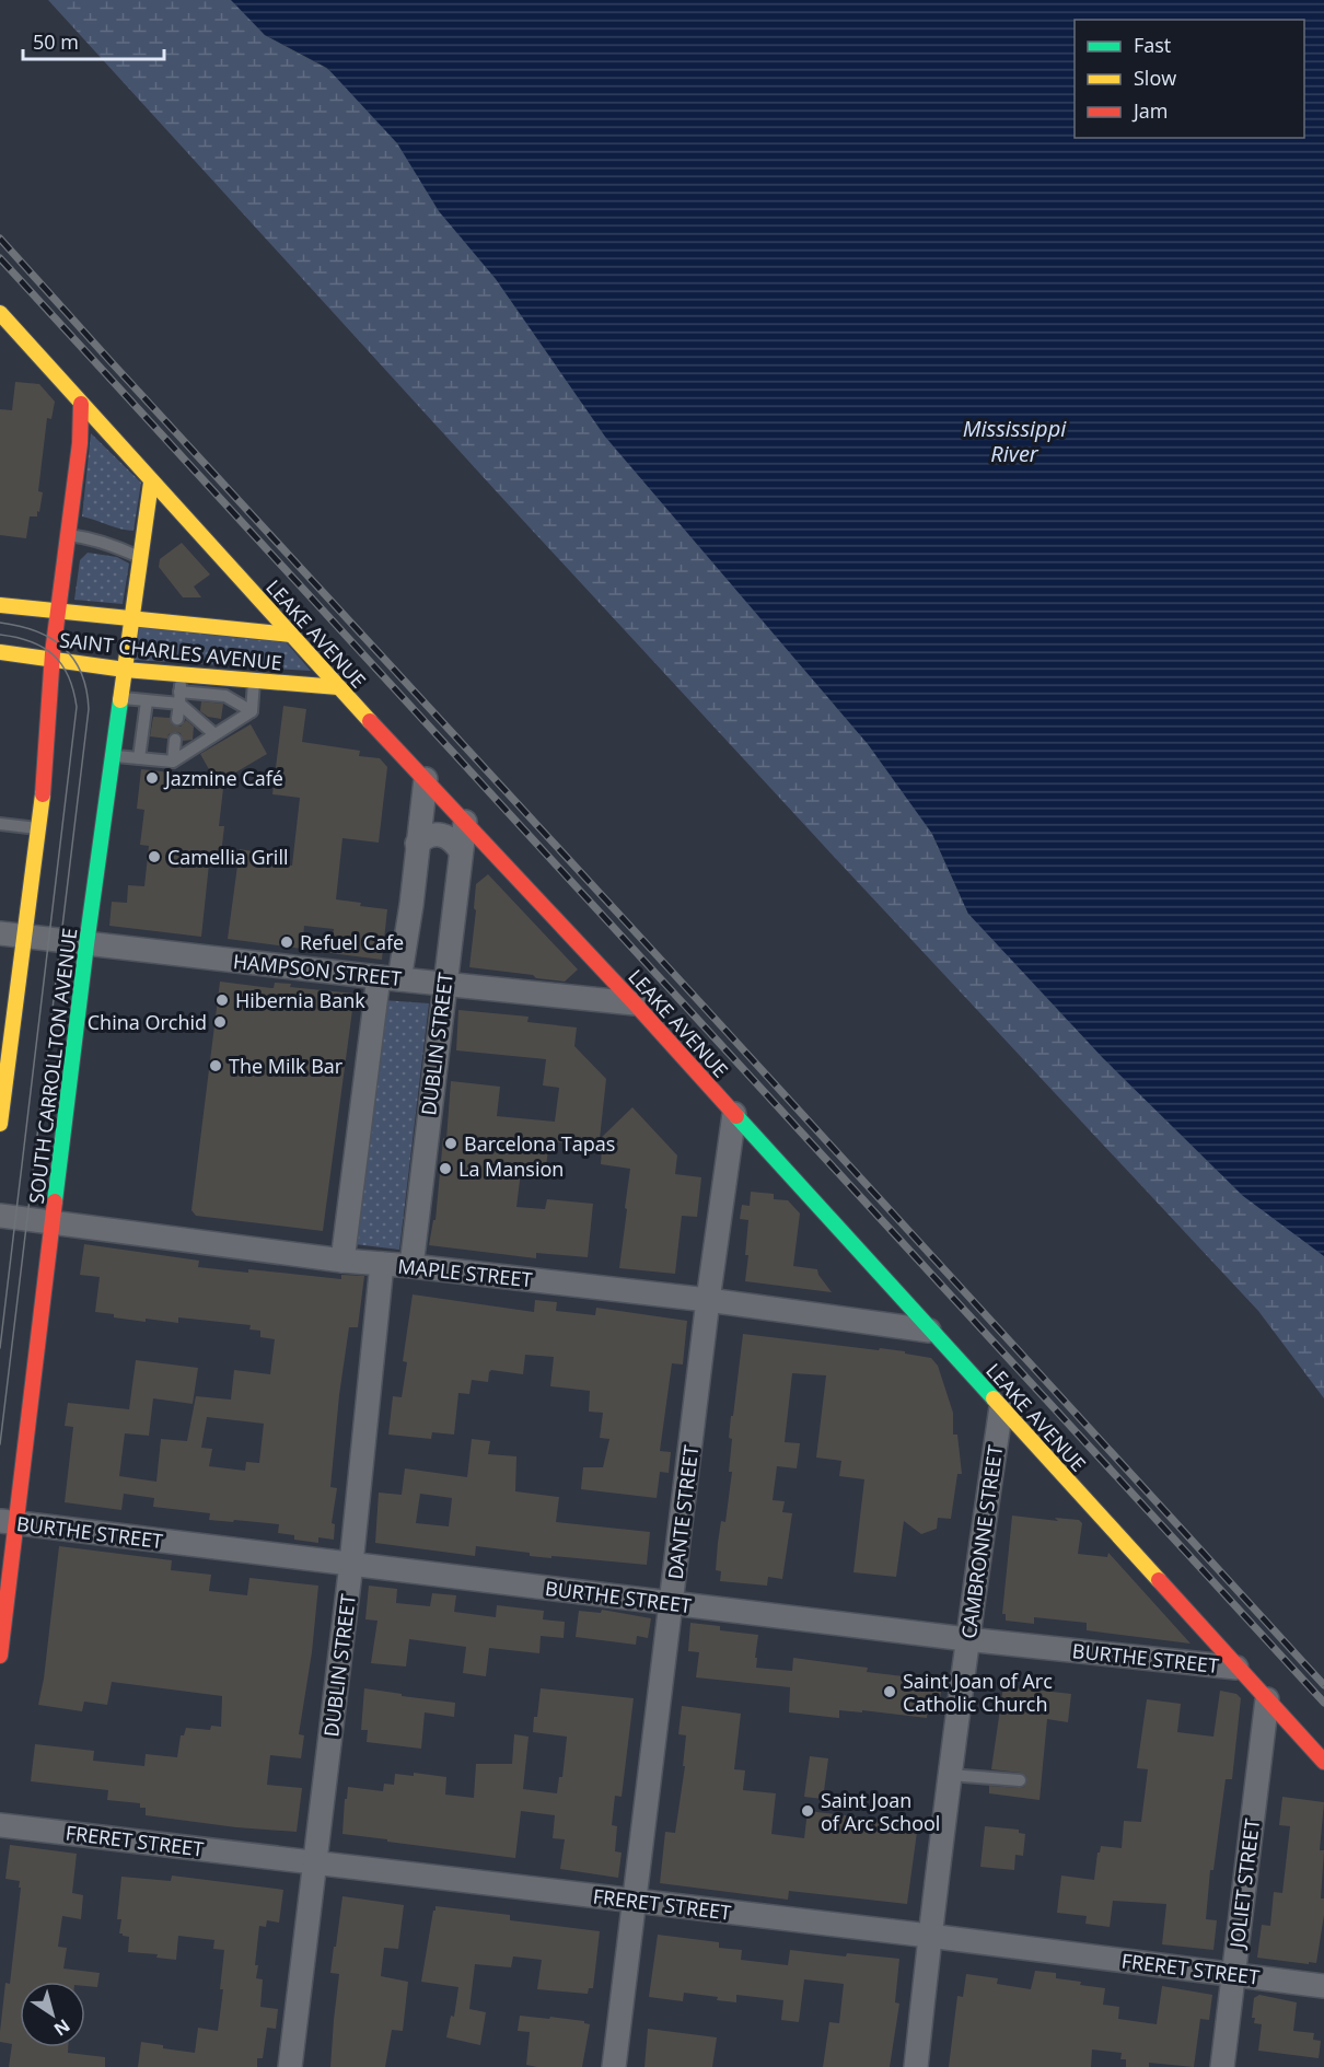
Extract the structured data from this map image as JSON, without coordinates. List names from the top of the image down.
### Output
{
  "streets": {
    "street": [
      "LEAKE AVENUE",
      "SAINT CHARLES AVENUE",
      "HAMPSON STREET",
      "DUBLIN STREET",
      "SOUTH CARROLLTON AVENUE",
      "MAPLE STREET",
      "DANTE STREET",
      "BURTHE STREET",
      "CAMBRONNE STREET",
      "FRERET STREET",
      "JOLIET STREET"
    ]
  },
  "crossings": [
    ["LEAKE AVENUE", "SAINT CHARLES AVENUE"],
    ["LEAKE AVENUE", "HAMPSON STREET"],
    ["LEAKE AVENUE", "DUBLIN STREET"],
    ["LEAKE AVENUE", "SOUTH CARROLLTON AVENUE"],
    ["LEAKE AVENUE", "MAPLE STREET"],
    ["LEAKE AVENUE", "DANTE STREET"],
    ["LEAKE AVENUE", "BURTHE STREET"],
    ["LEAKE AVENUE", "CAMBRONNE STREET"],
    ["LEAKE AVENUE", "JOLIET STREET"],
    ["SAINT CHARLES AVENUE", "SOUTH CARROLLTON AVENUE"],
    ["HAMPSON STREET", "DUBLIN STREET"],
    ["HAMPSON STREET", "SOUTH CARROLLTON AVENUE"],
    ["DUBLIN STREET", "MAPLE STREET"],
    ["DUBLIN STREET", "BURTHE STREET"],
    ["DUBLIN STREET", "FRERET STREET"],
    ["SOUTH CARROLLTON AVENUE", "MAPLE STREET"],
    ["SOUTH CARROLLTON AVENUE", "BURTHE STREET"],
    ["MAPLE STREET", "DANTE STREET"],
    ["DANTE STREET", "BURTHE STREET"],
    ["DANTE STREET", "FRERET STREET"],
    ["BURTHE STREET", "CAMBRONNE STREET"],
    ["CAMBRONNE STREET", "FRERET STREET"],
    ["FRERET STREET", "JOLIET STREET"]
  ],
  "water": ["Mississippi River"],
  "places": [
    "Jazmine Café",
    "Camellia Grill",
    "Refuel Cafe",
    "Hibernia Bank",
    "China Orchid",
    "The Milk Bar",
    "Barcelona Tapas",
    "La Mansion",
    "Saint Joan of Arc Catholic Church",
    "Saint Joan of Arc School"
  ],
  "legend": ["Fast", "Slow", "Jam"],
  "scale_bar": "50 m",
  "north": "bottom right"
}
